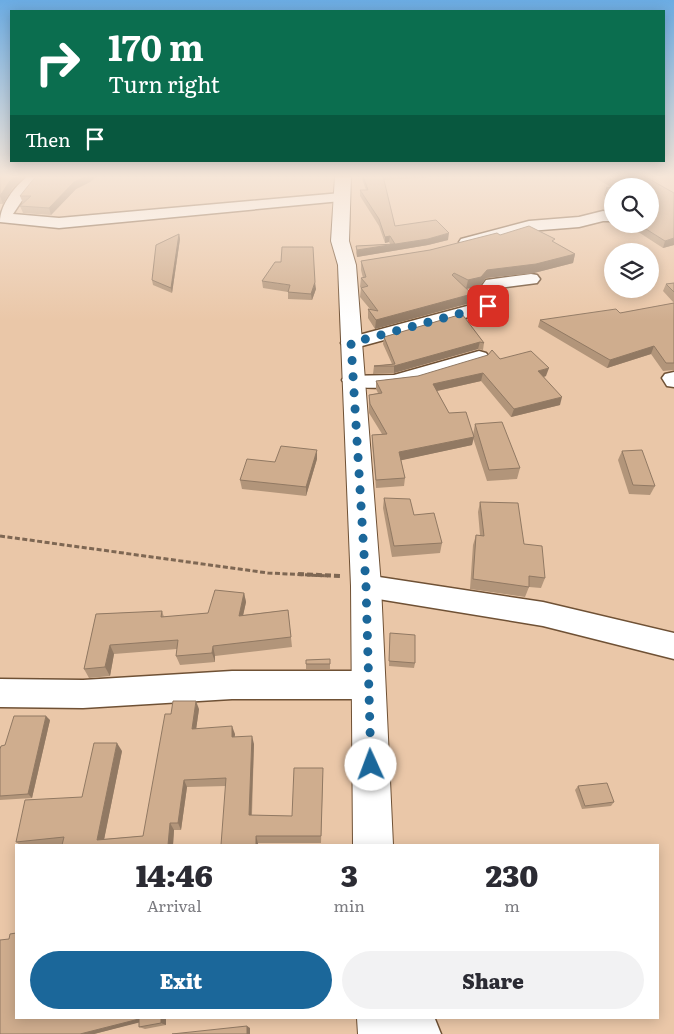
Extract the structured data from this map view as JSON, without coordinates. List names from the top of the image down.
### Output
{
  "page": {
    "turn": ["170 m", "Turn right"],
    "then": "Then",
    "eta": [
      "14:46",
      "Arrival",
      "3",
      "min",
      "230",
      "m"
    ],
    "buttons": ["Exit", "Share"]
  }
}
